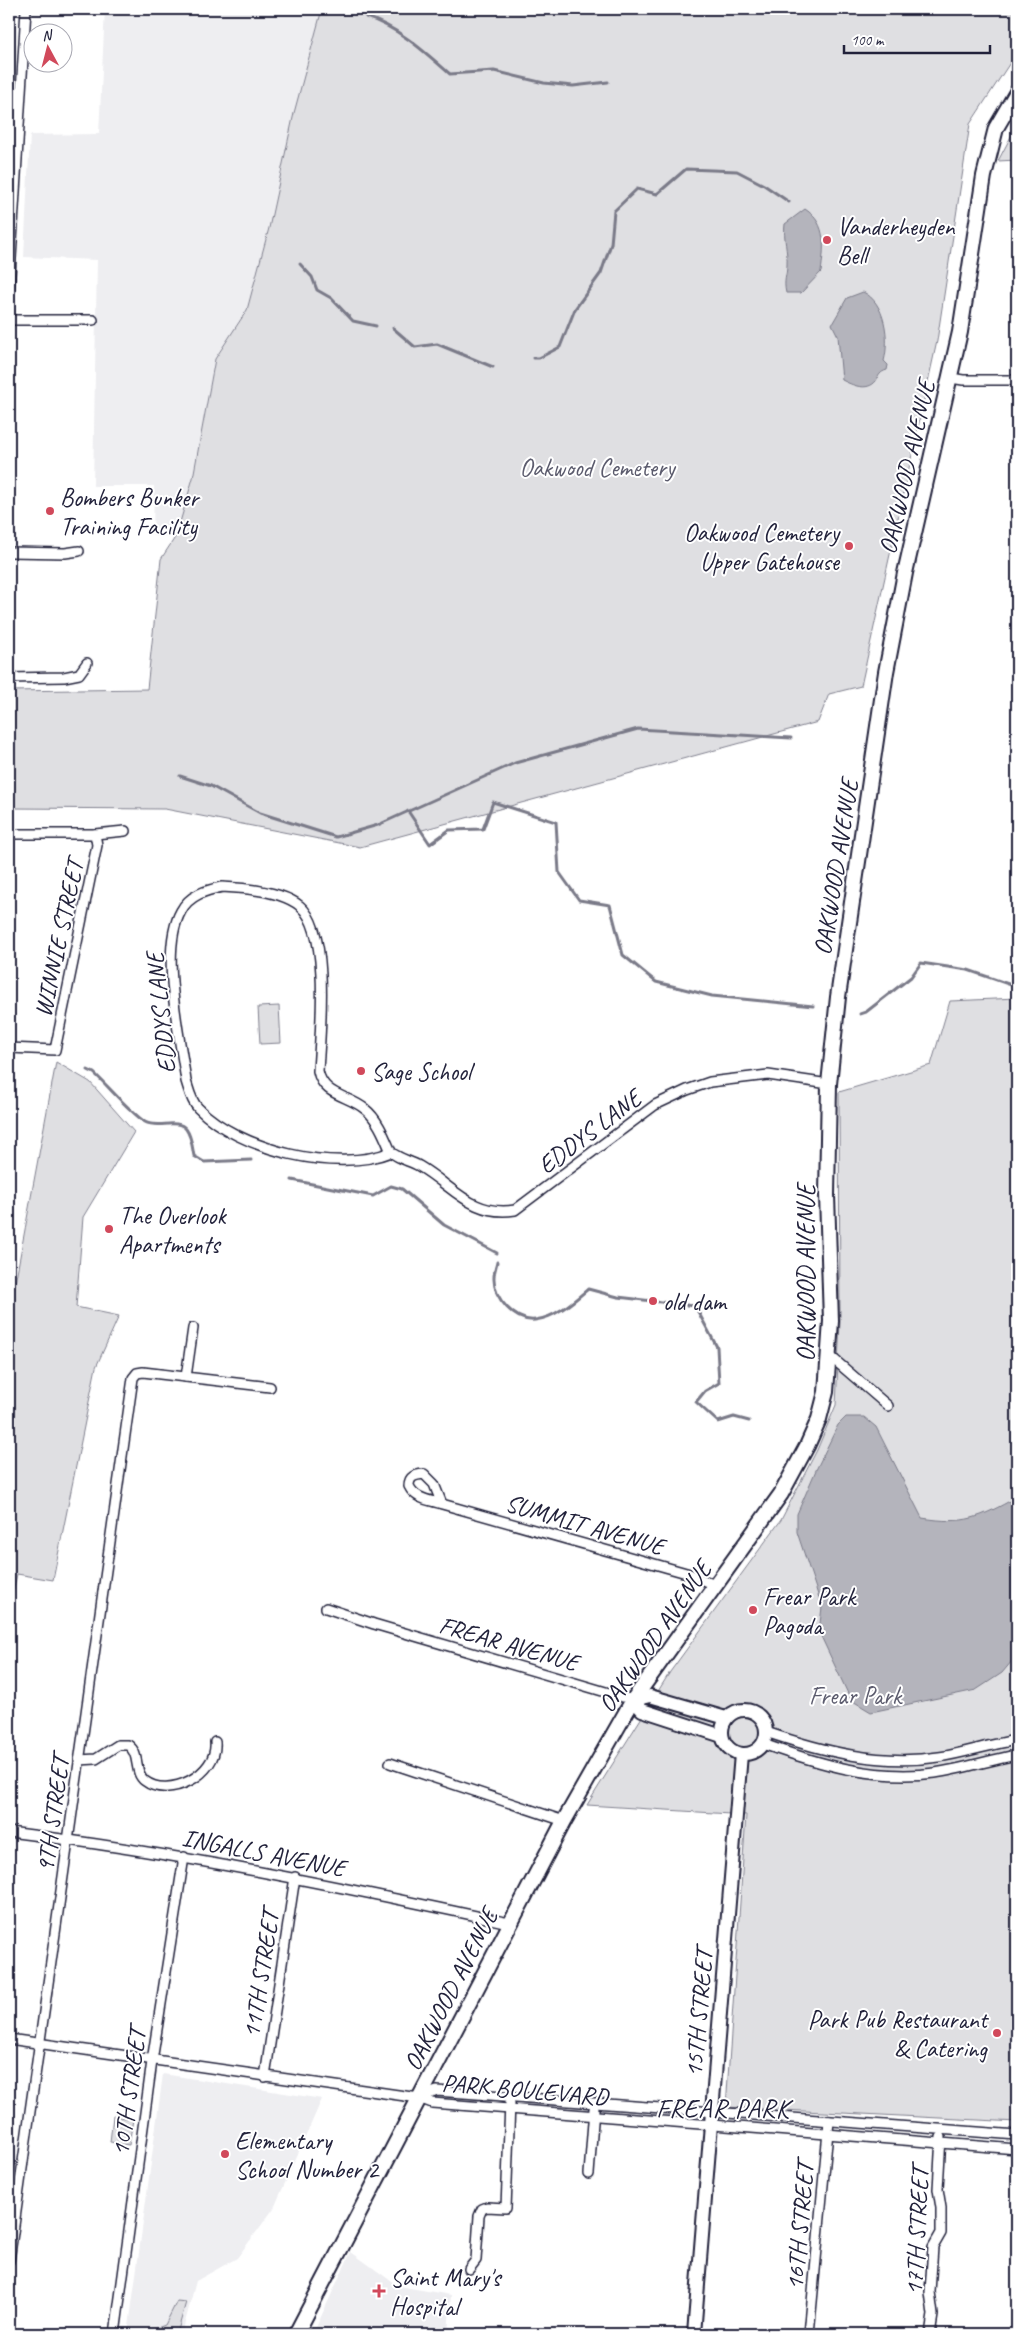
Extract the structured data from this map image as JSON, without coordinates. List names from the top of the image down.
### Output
{
  "streets": {
    "main road": ["OAKWOOD AVENUE"],
    "street": [
      "WINNIE STREET",
      "EDDYS LANE",
      "SUMMIT AVENUE",
      "FREAR AVENUE",
      "9TH STREET",
      "INGALLS AVENUE",
      "11TH STREET",
      "15TH STREET",
      "PARK BOULEVARD",
      "10TH STREET",
      "16TH STREET",
      "17TH STREET"
    ]
  },
  "crossings": [
    ["OAKWOOD AVENUE", "EDDYS LANE"],
    ["OAKWOOD AVENUE", "SUMMIT AVENUE"],
    ["OAKWOOD AVENUE", "FREAR AVENUE"],
    ["OAKWOOD AVENUE", "INGALLS AVENUE"],
    ["OAKWOOD AVENUE", "PARK BOULEVARD"],
    ["9TH STREET", "INGALLS AVENUE"],
    ["INGALLS AVENUE", "11TH STREET"],
    ["INGALLS AVENUE", "10TH STREET"],
    ["15TH STREET", "PARK BOULEVARD"],
    ["PARK BOULEVARD", "16TH STREET"],
    ["PARK BOULEVARD", "17TH STREET"]
  ],
  "districts": ["FREAR PARK"],
  "parks": ["Oakwood Cemetery", "Frear Park"],
  "places": {
    "other": [
      "Vanderheyden Bell",
      "Bombers Bunker Training Facility",
      "Oakwood Cemetery Upper Gatehouse",
      "Sage School",
      "The Overlook Apartments",
      "old dam",
      "Frear Park Pagoda",
      "Park Pub Restaurant & Catering",
      "Elementary School Number 2"
    ],
    "health": ["Saint Mary's Hospital"]
  },
  "scale_bar": "100 m",
  "north": "top"
}
